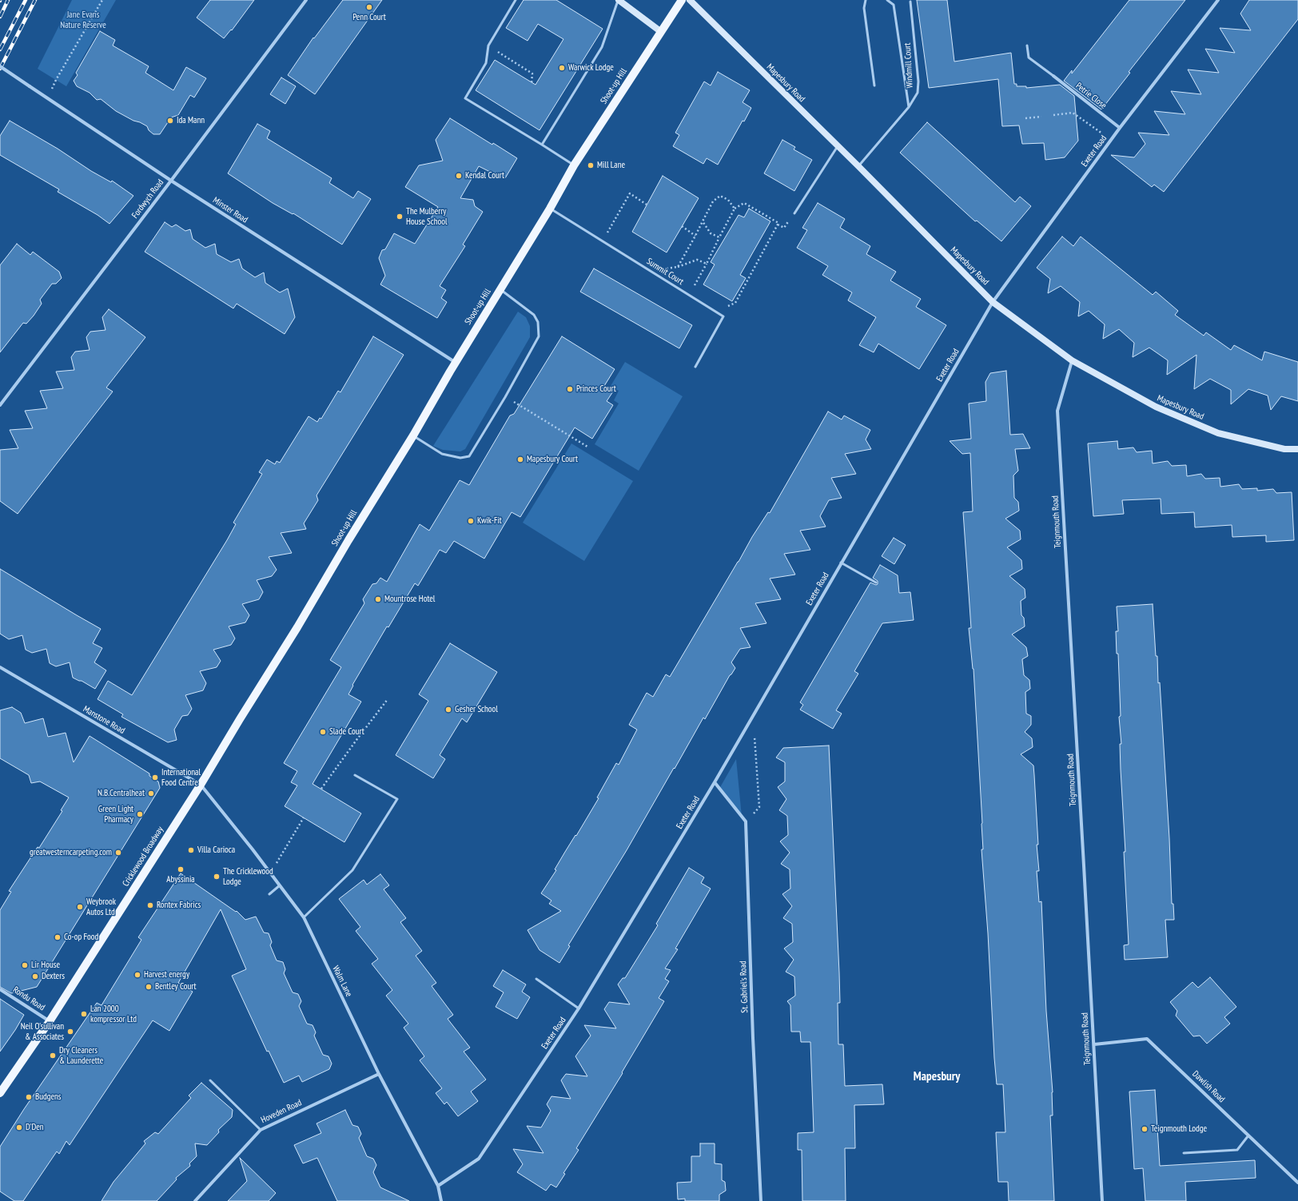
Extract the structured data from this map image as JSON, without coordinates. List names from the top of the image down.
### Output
{
  "streets": {
    "main road": ["Shoot-up Hill", "Cricklewood Broadway"],
    "street": [
      "Mapesbury Road",
      "Petrie Close",
      "Exeter Road",
      "Fordwych Road",
      "Minster Road",
      "Teignmouth Road",
      "Manstone Road",
      "Walm Lane",
      "St. Gabriel's Road",
      "Rondu Road",
      "Dawlish Road",
      "Hoveden Road"
    ],
    "lane": ["Windmill Court", "Summit Court"]
  },
  "crossings": [
    ["Windmill Court", "Mapesbury Road"],
    ["Mapesbury Road", "Exeter Road"],
    ["Mapesbury Road", "Teignmouth Road"],
    ["Shoot-up Hill", "Minster Road"],
    ["Shoot-up Hill", "Summit Court"],
    ["Shoot-up Hill", "Cricklewood Broadway"],
    ["Petrie Close", "Exeter Road"],
    ["Exeter Road", "Walm Lane"],
    ["Fordwych Road", "Minster Road"],
    ["Teignmouth Road", "Dawlish Road"],
    ["Manstone Road", "Cricklewood Broadway"],
    ["Manstone Road", "Walm Lane"],
    ["Cricklewood Broadway", "Walm Lane"],
    ["Cricklewood Broadway", "Rondu Road"],
    ["Walm Lane", "Hoveden Road"]
  ],
  "districts": ["Mapesbury"],
  "parks": ["Jane Evans Nature Reserve"],
  "places": [
    "Penn Court",
    "Warwick Lodge",
    "Ida Mann",
    "Mill Lane",
    "Kendal Court",
    "The Mulberry House School",
    "Princes Court",
    "Mapesbury Court",
    "Kwik-Fit",
    "Mountrose Hotel",
    "Gesher School",
    "Slade Court",
    "International Food Centre",
    "N.B.Centralheat",
    "Green Light Pharmacy",
    "Villa Carioca",
    "greatwesterncarpeting.com",
    "Abyssinia",
    "The Cricklewood Lodge",
    "Rontex Fabrics",
    "Weybrook Autos Ltd",
    "Co-op Food",
    "Lir House",
    "Harvest energy",
    "Dexters",
    "Bentley Court",
    "Lan 2000 kompressor Ltd",
    "Neil O'sullivan & Associates",
    "Dry Cleaners & Launderette",
    "Budgens",
    "D'Den",
    "Teignmouth Lodge"
  ]
}
